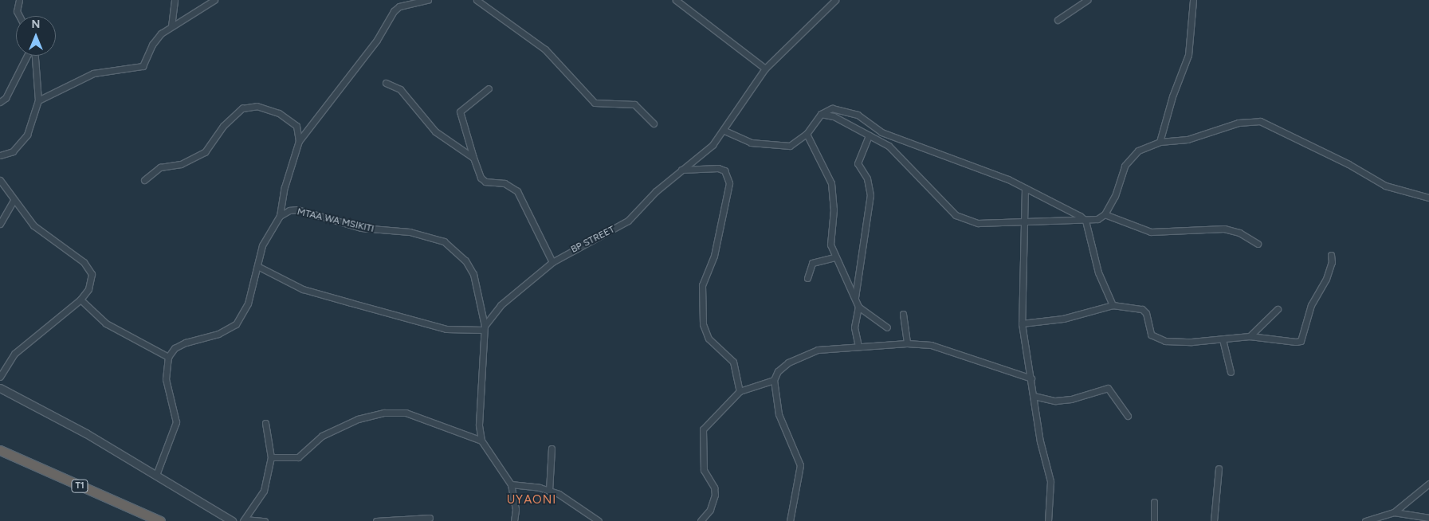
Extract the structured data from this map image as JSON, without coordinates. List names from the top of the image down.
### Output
{
  "streets": {
    "highway": ["T1"],
    "street": ["MTAA WA MSIKITI", "BP STREET"]
  },
  "crossings": [
    ["MTAA WA MSIKITI", "BP STREET"]
  ],
  "districts": ["UYAONI"],
  "north": "top"
}
